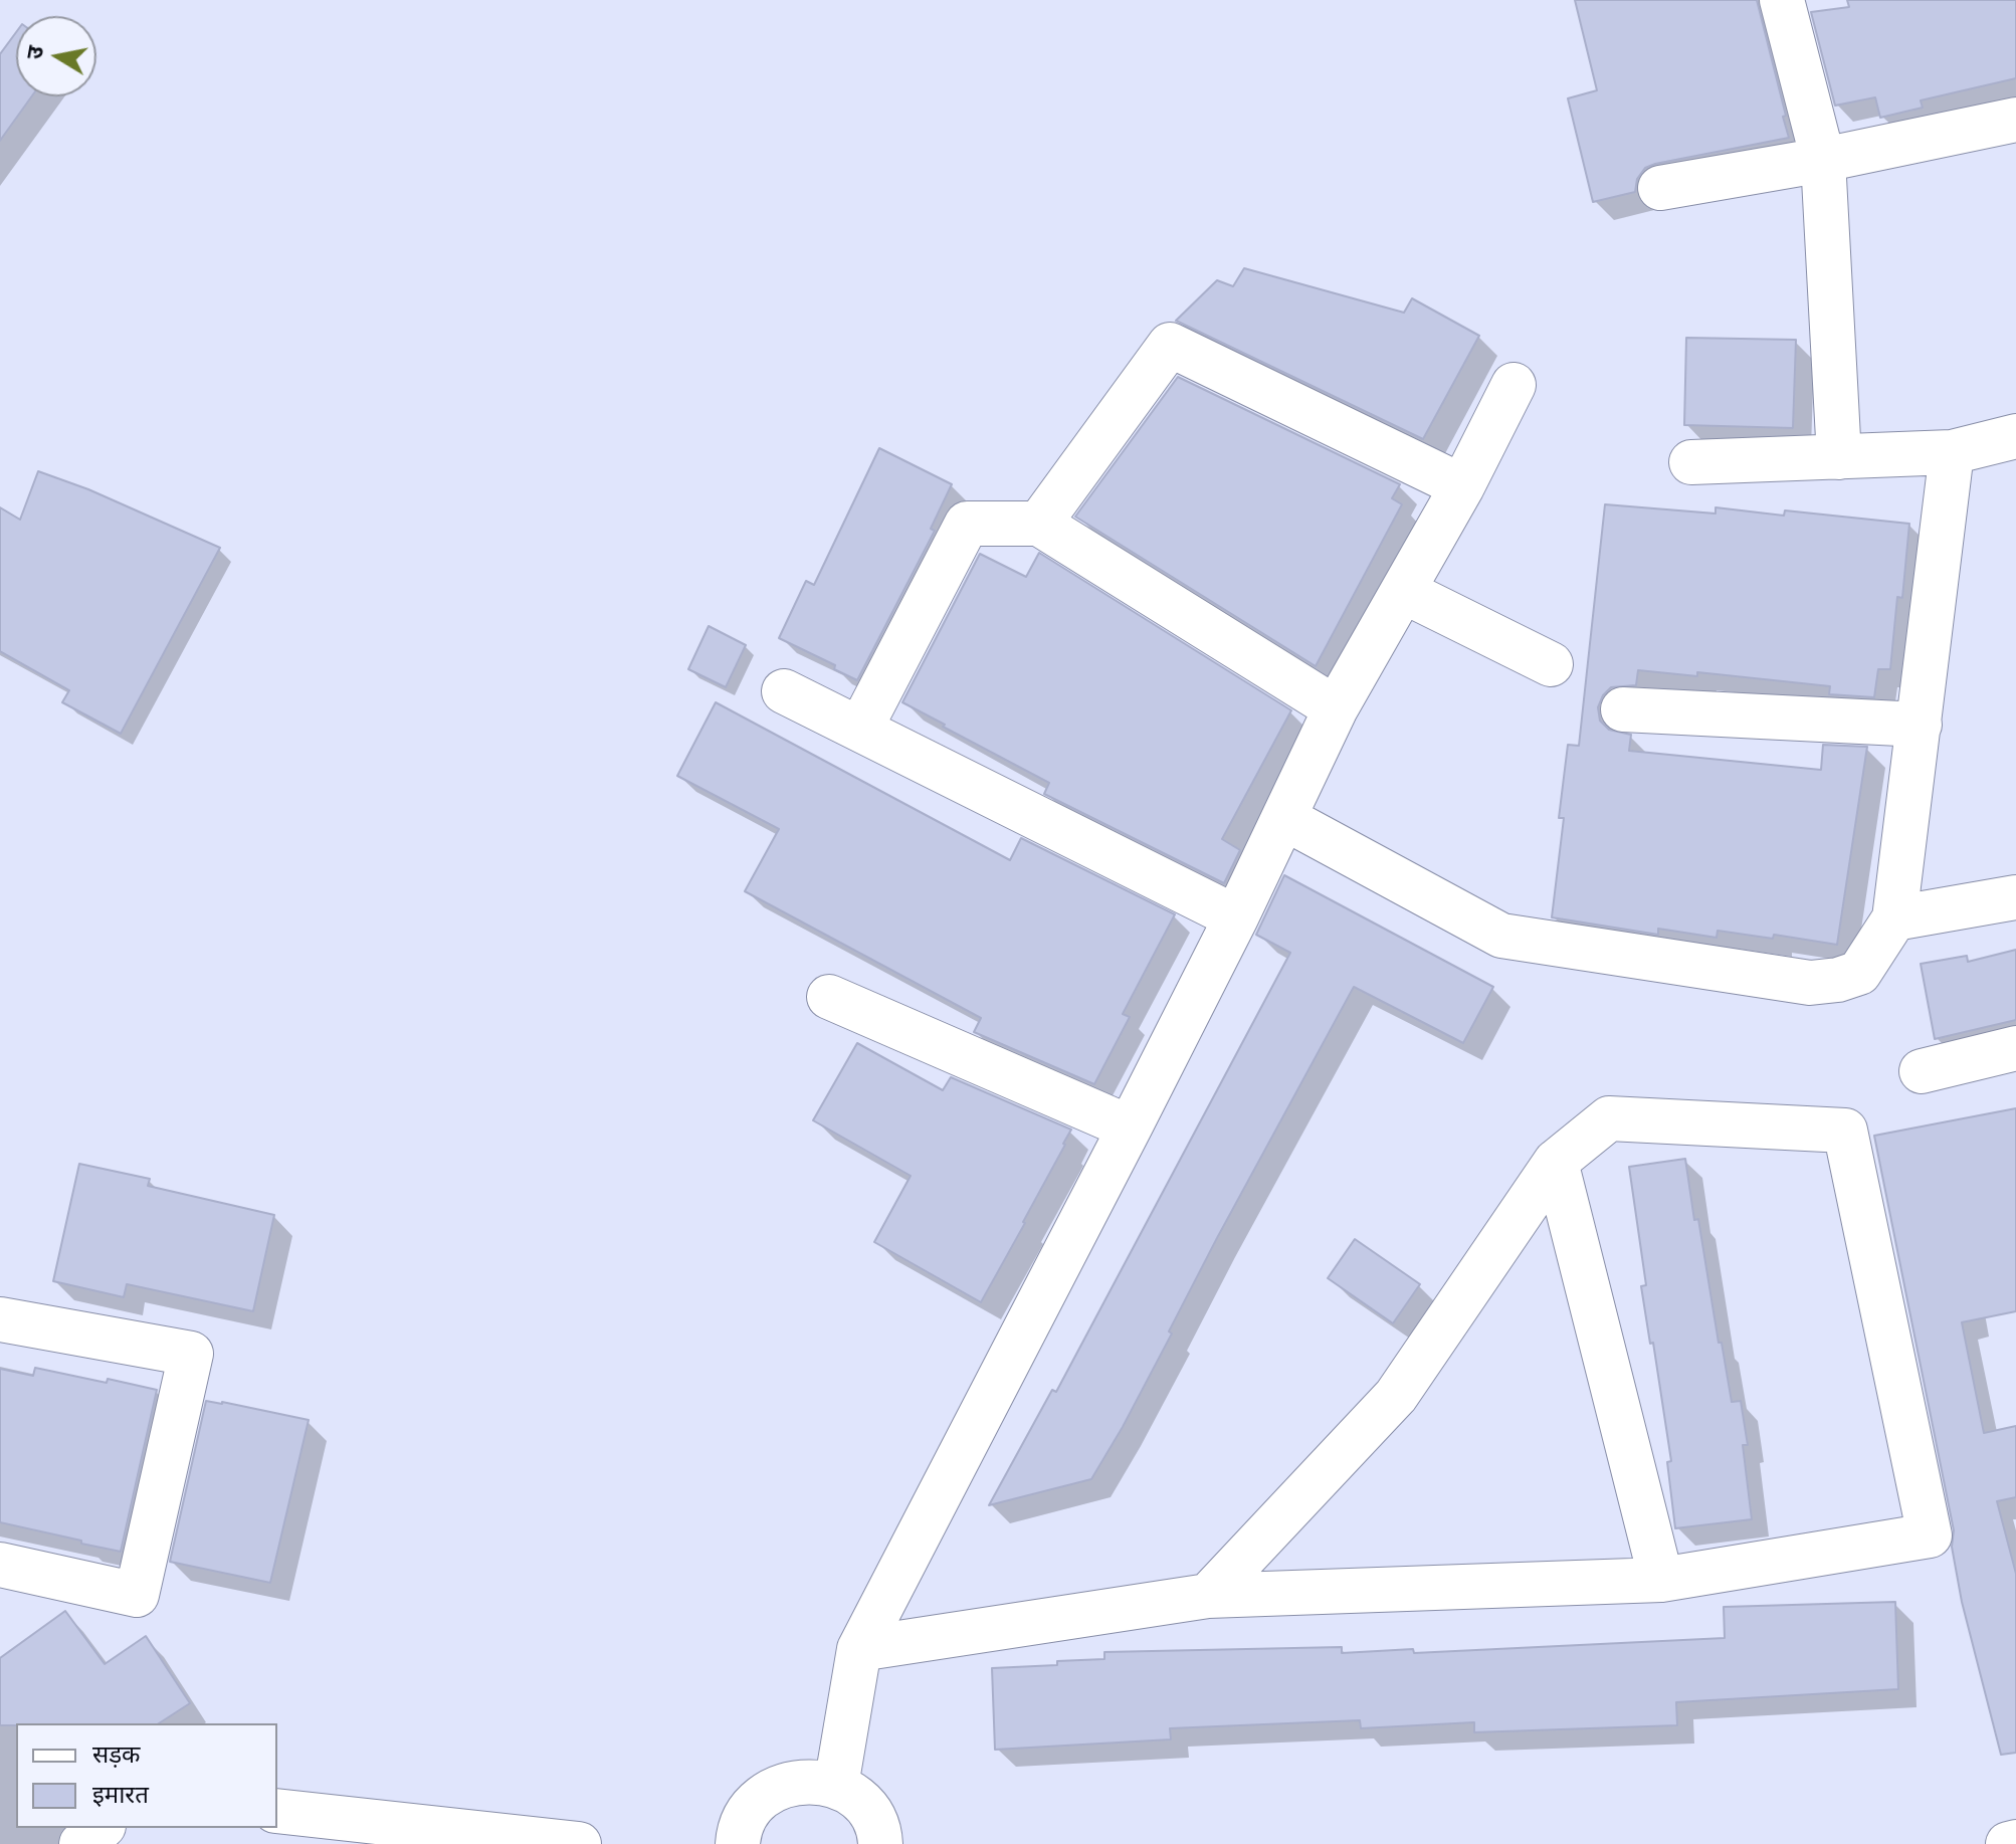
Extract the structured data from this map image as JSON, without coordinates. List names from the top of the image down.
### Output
{
  "legend": ["सड़क", "इमारत"],
  "north": "left"
}
